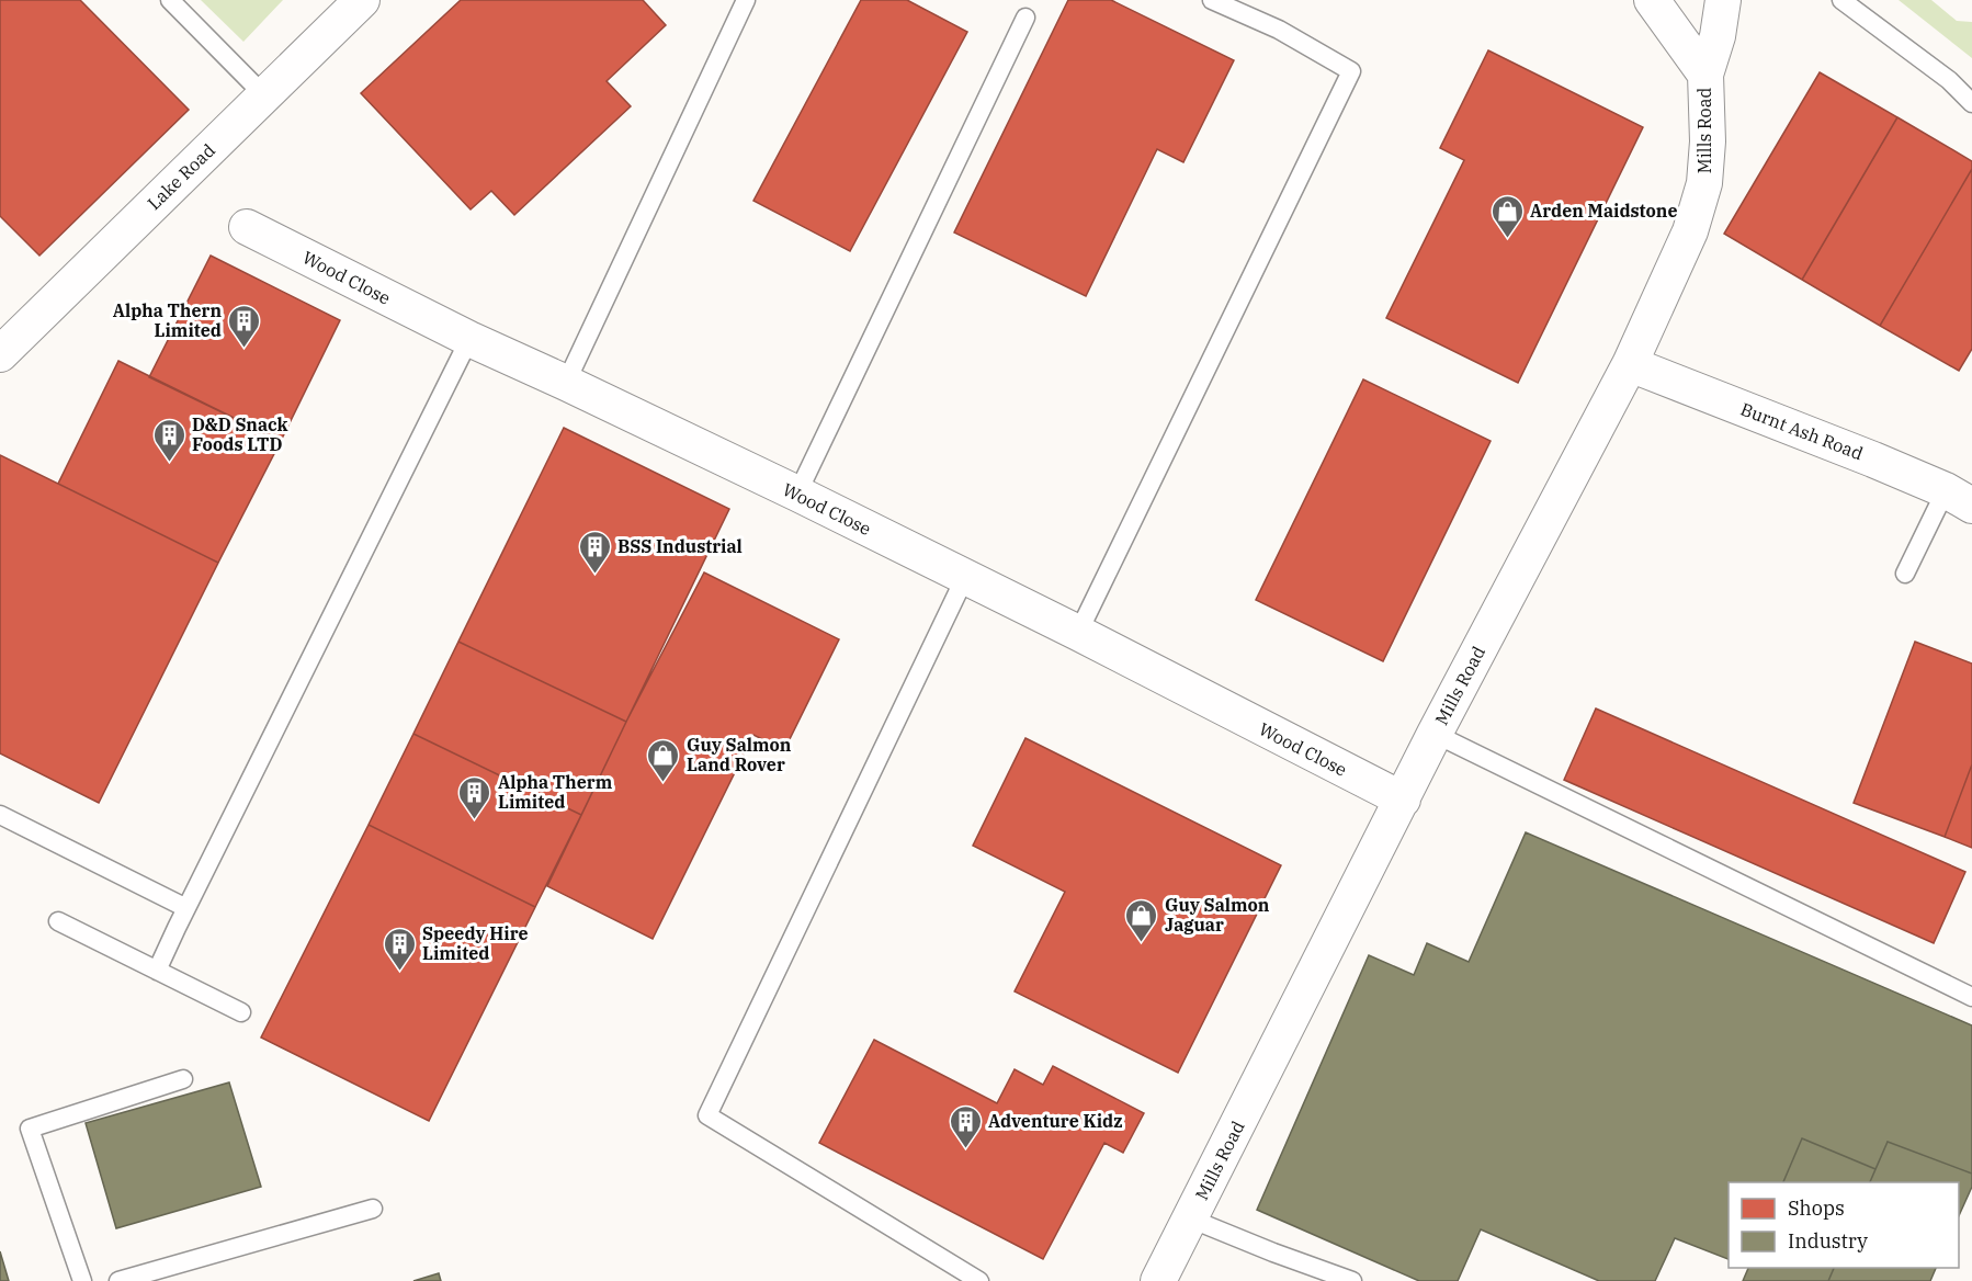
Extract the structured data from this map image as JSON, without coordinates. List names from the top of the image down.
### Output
{
  "streets": {
    "street": [
      "Mills Road",
      "Lake Road",
      "Wood Close",
      "Burnt Ash Road"
    ]
  },
  "crossings": [
    ["Mills Road", "Wood Close"],
    ["Mills Road", "Burnt Ash Road"]
  ],
  "places": {
    "shop": ["Arden Maidstone", "Guy Salmon Land Rover", "Guy Salmon Jaguar"],
    "building": [
      "Alpha Thern Limited",
      "D&D Snack Foods LTD",
      "BSS Industrial",
      "Alpha Therm Limited",
      "Speedy Hire Limited",
      "Adventure Kidz"
    ]
  },
  "legend": ["Shops", "Industry"]
}
